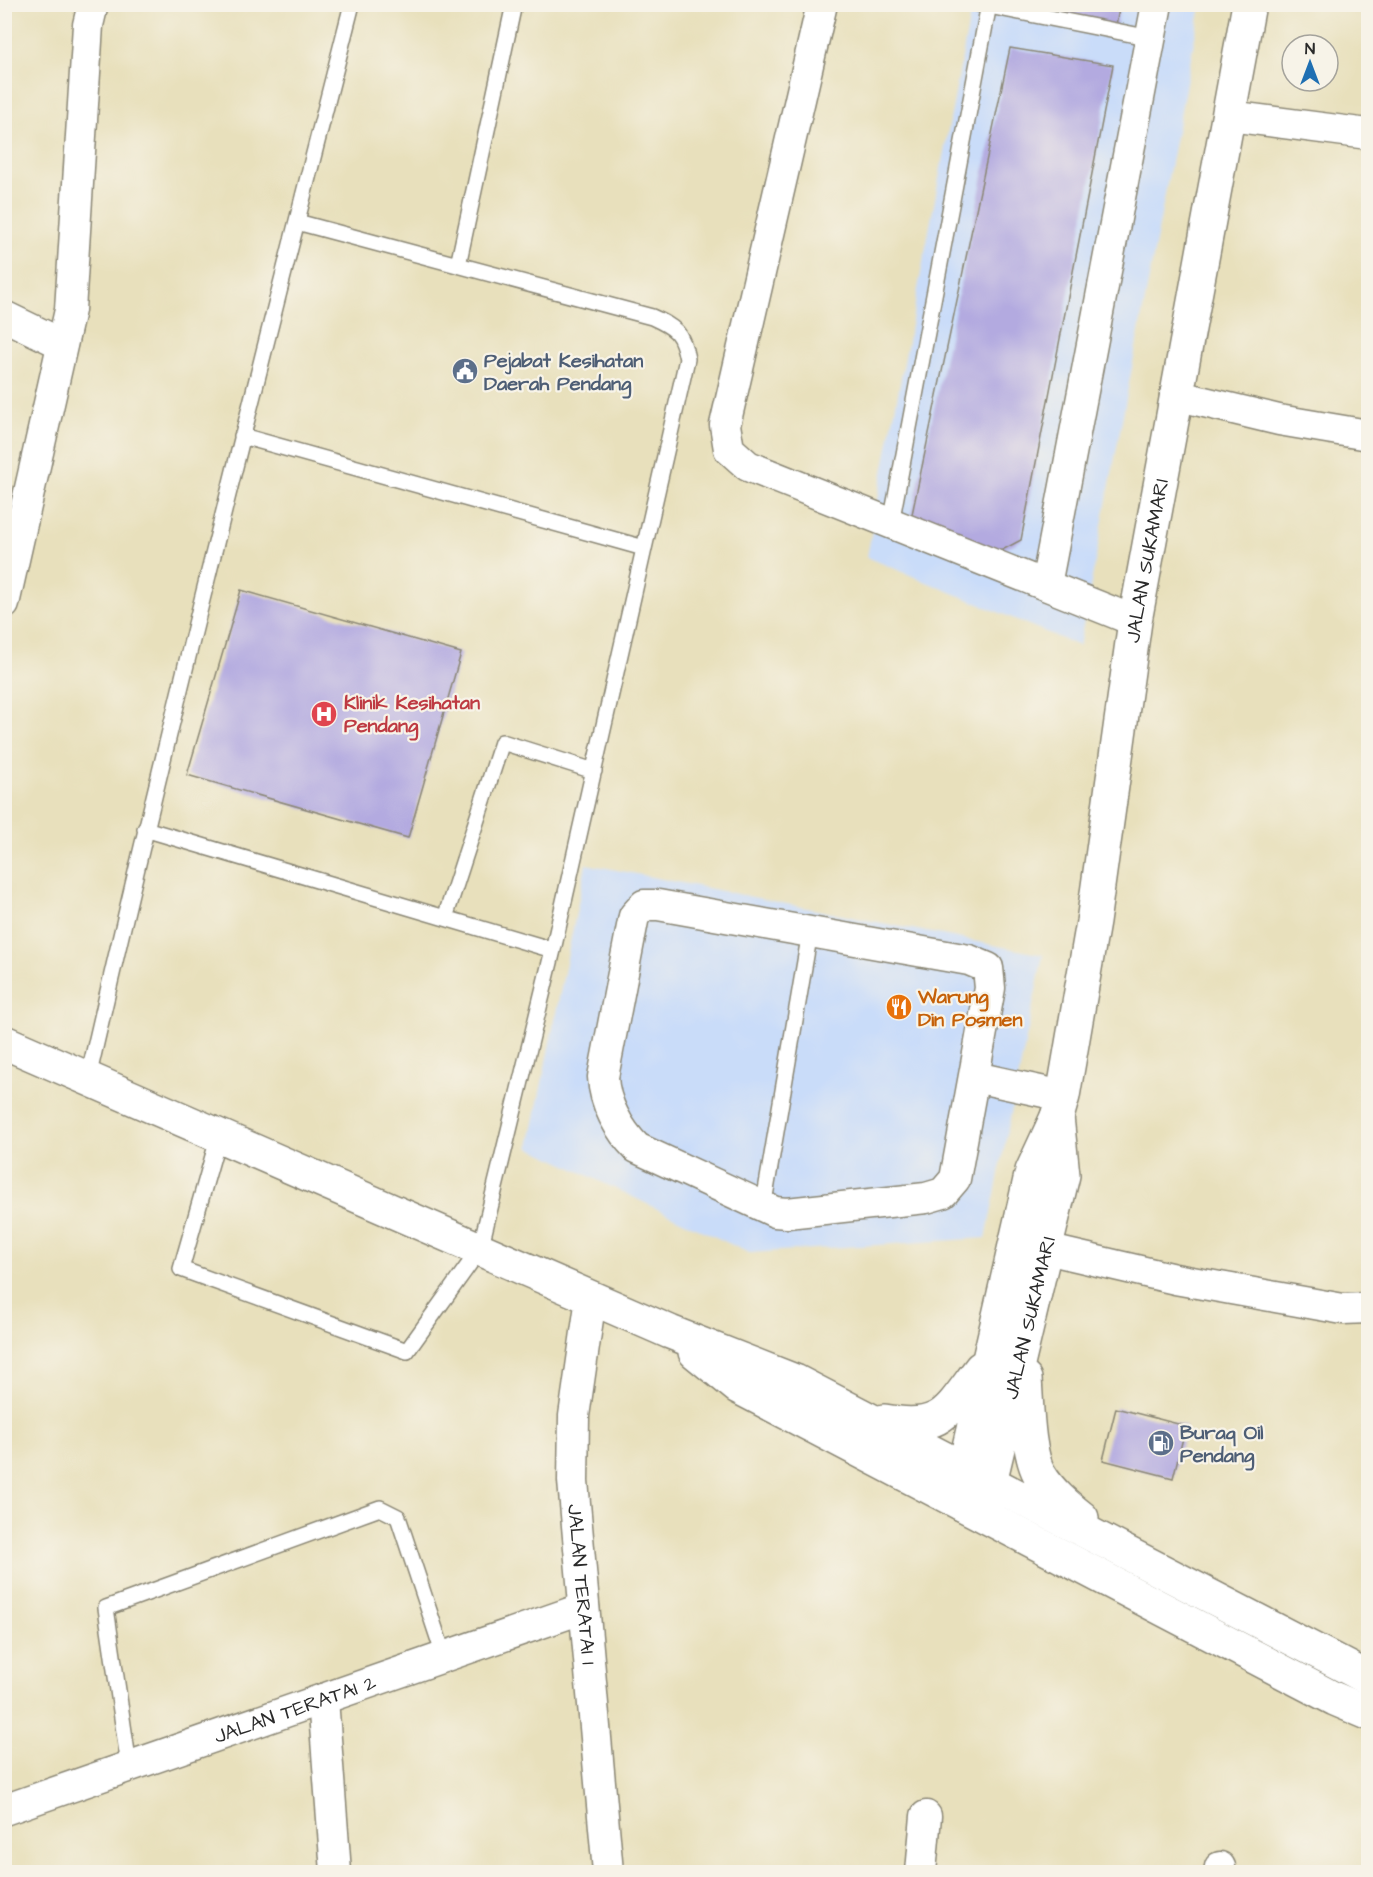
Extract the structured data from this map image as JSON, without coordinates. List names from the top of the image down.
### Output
{
  "streets": {
    "main road": ["JALAN SUKAMARI"],
    "street": ["JALAN TERATAI 1", "JALAN TERATAI 2"]
  },
  "crossings": [
    ["JALAN TERATAI 1", "JALAN TERATAI 2"]
  ],
  "places": {
    "public building": ["Pejabat Kesihatan Daerah Pendang"],
    "hospital": ["Klinik Kesihatan Pendang"],
    "restaurant": ["Warung Din Posmen"],
    "fuel station": ["Buraq Oil Pendang"]
  },
  "north": "top"
}
